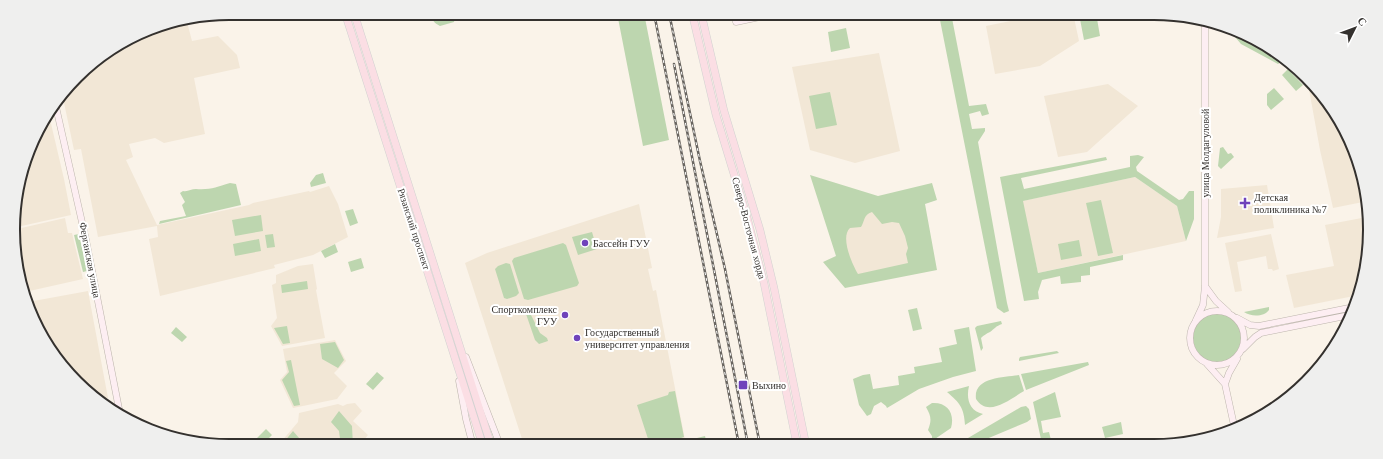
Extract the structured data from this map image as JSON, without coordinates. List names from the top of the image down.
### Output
{
  "streets": {
    "main road": ["Северо-Восточная хорда", "Рязанский проспект"],
    "street": ["улица Молдагуловой", "Ферганская улица"]
  },
  "places": {
    "health": ["Детская поликлиника №7"],
    "other": ["Бассейн ГУУ", "Спорткомплекс ГУУ", "Государственный университет управления"],
    "transit": ["Выхино"]
  },
  "north": "top right"
}
